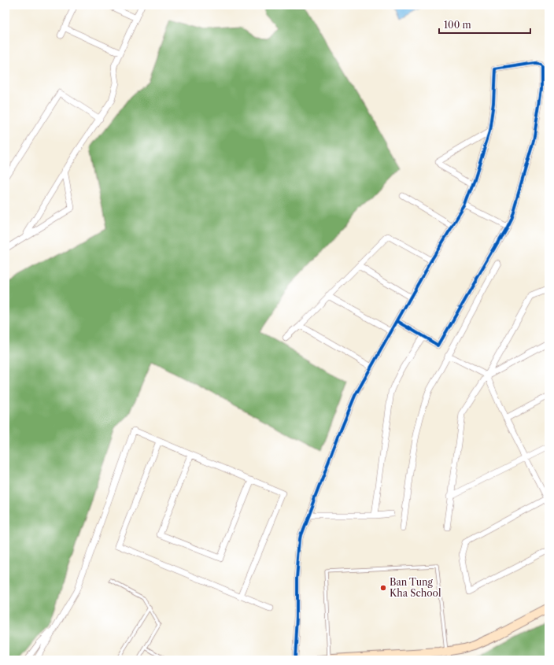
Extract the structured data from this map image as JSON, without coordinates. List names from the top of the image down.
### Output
{
  "places": ["Ban Tung Kha School"],
  "scale_bar": "100 m"
}
